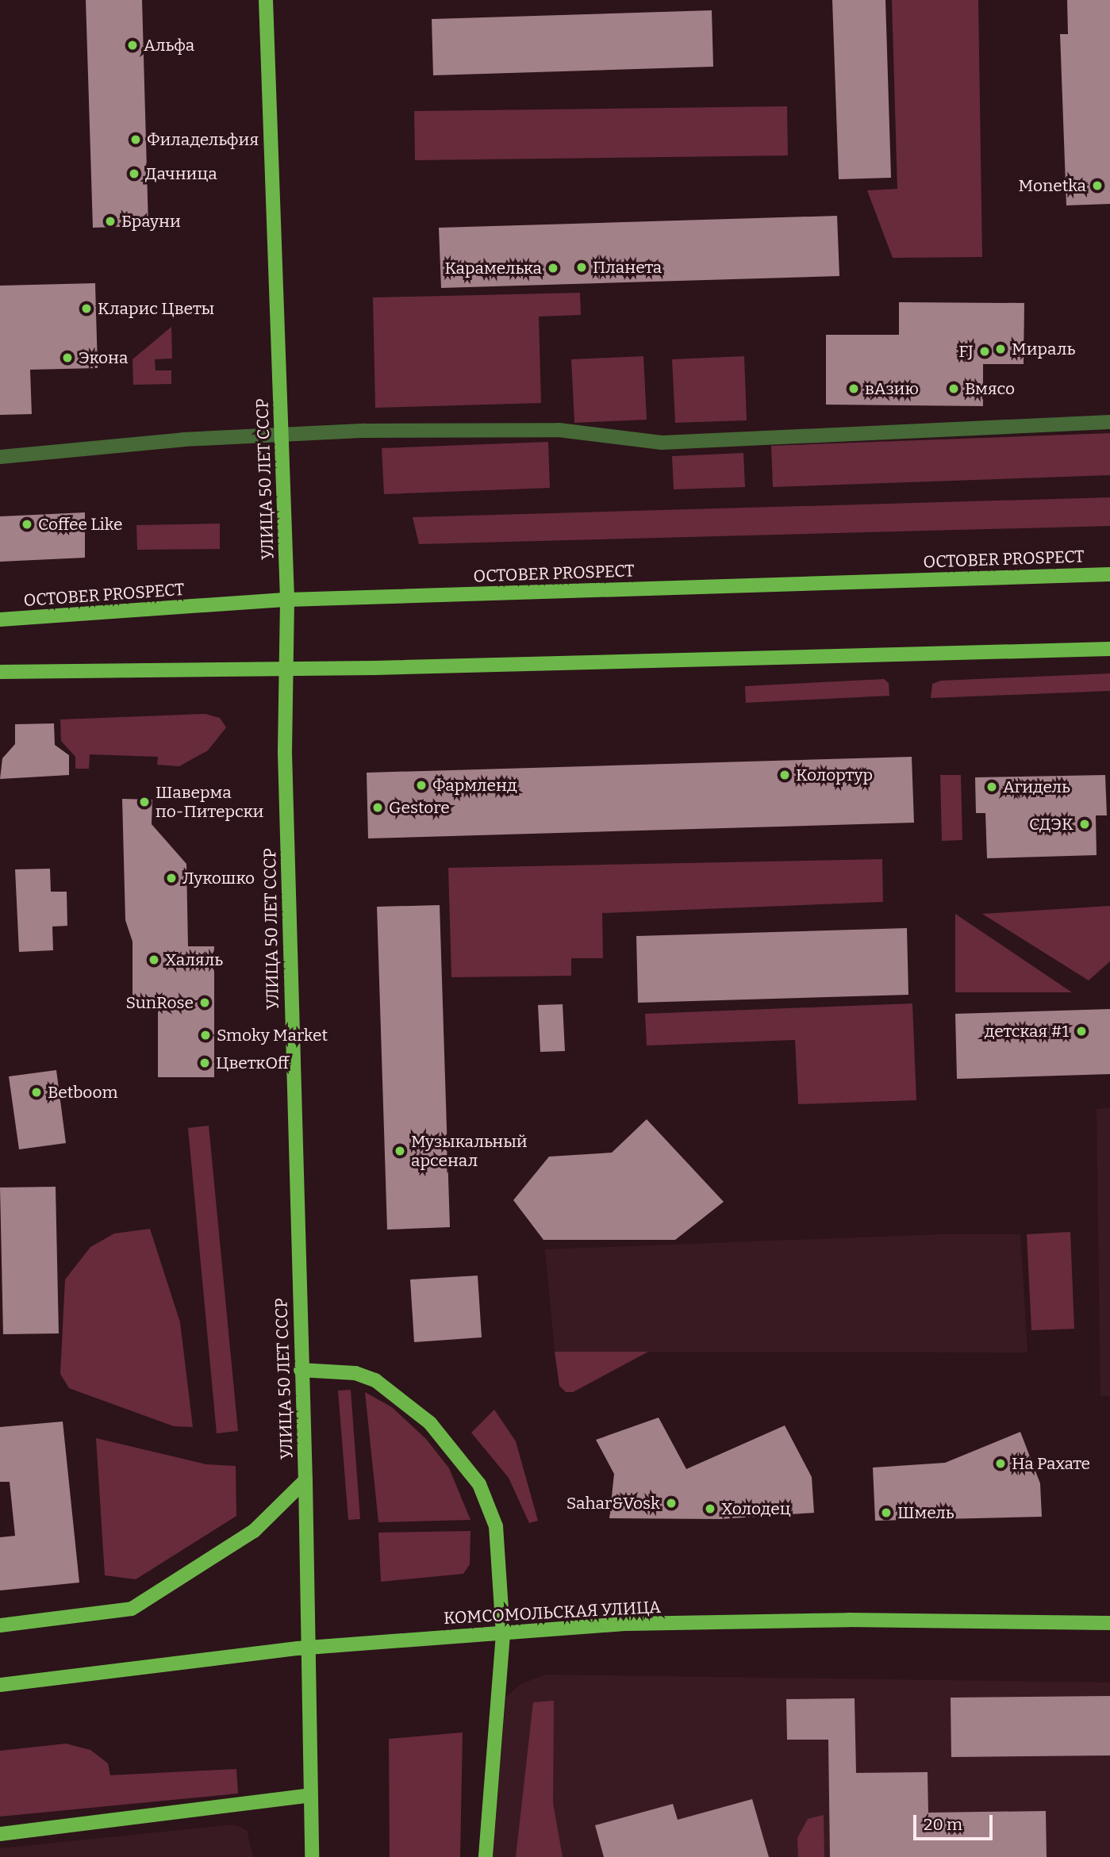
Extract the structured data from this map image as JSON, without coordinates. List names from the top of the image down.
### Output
{
  "streets": {
    "main road": ["УЛИЦА 50 ЛЕТ СССР", "OCTOBER PROSPECT", "КОМСОМОЛЬСКАЯ УЛИЦА"]
  },
  "crossings": [
    ["УЛИЦА 50 ЛЕТ СССР", "OCTOBER PROSPECT"]
  ],
  "places": [
    "Альфа",
    "Филадельфия",
    "Дачница",
    "Monetka",
    "Брауни",
    "Планета",
    "Карамелька",
    "Кларис Цветы",
    "Мираль",
    "FJ",
    "Экона",
    "вАзию",
    "Вмясо",
    "Coffee Like",
    "Колортур",
    "Фармленд",
    "Агидель",
    "Шаверма по-Питерски",
    "Gestore",
    "СДЭК",
    "Лукошко",
    "Халяль",
    "SunRose",
    "детская #1",
    "Smoky Market",
    "ЦветкOff",
    "Betboom",
    "Музыкальный арсенал",
    "На Рахате",
    "Sahar&Vosk",
    "Холодец",
    "Шмель"
  ],
  "scale_bar": "20 m"
}
